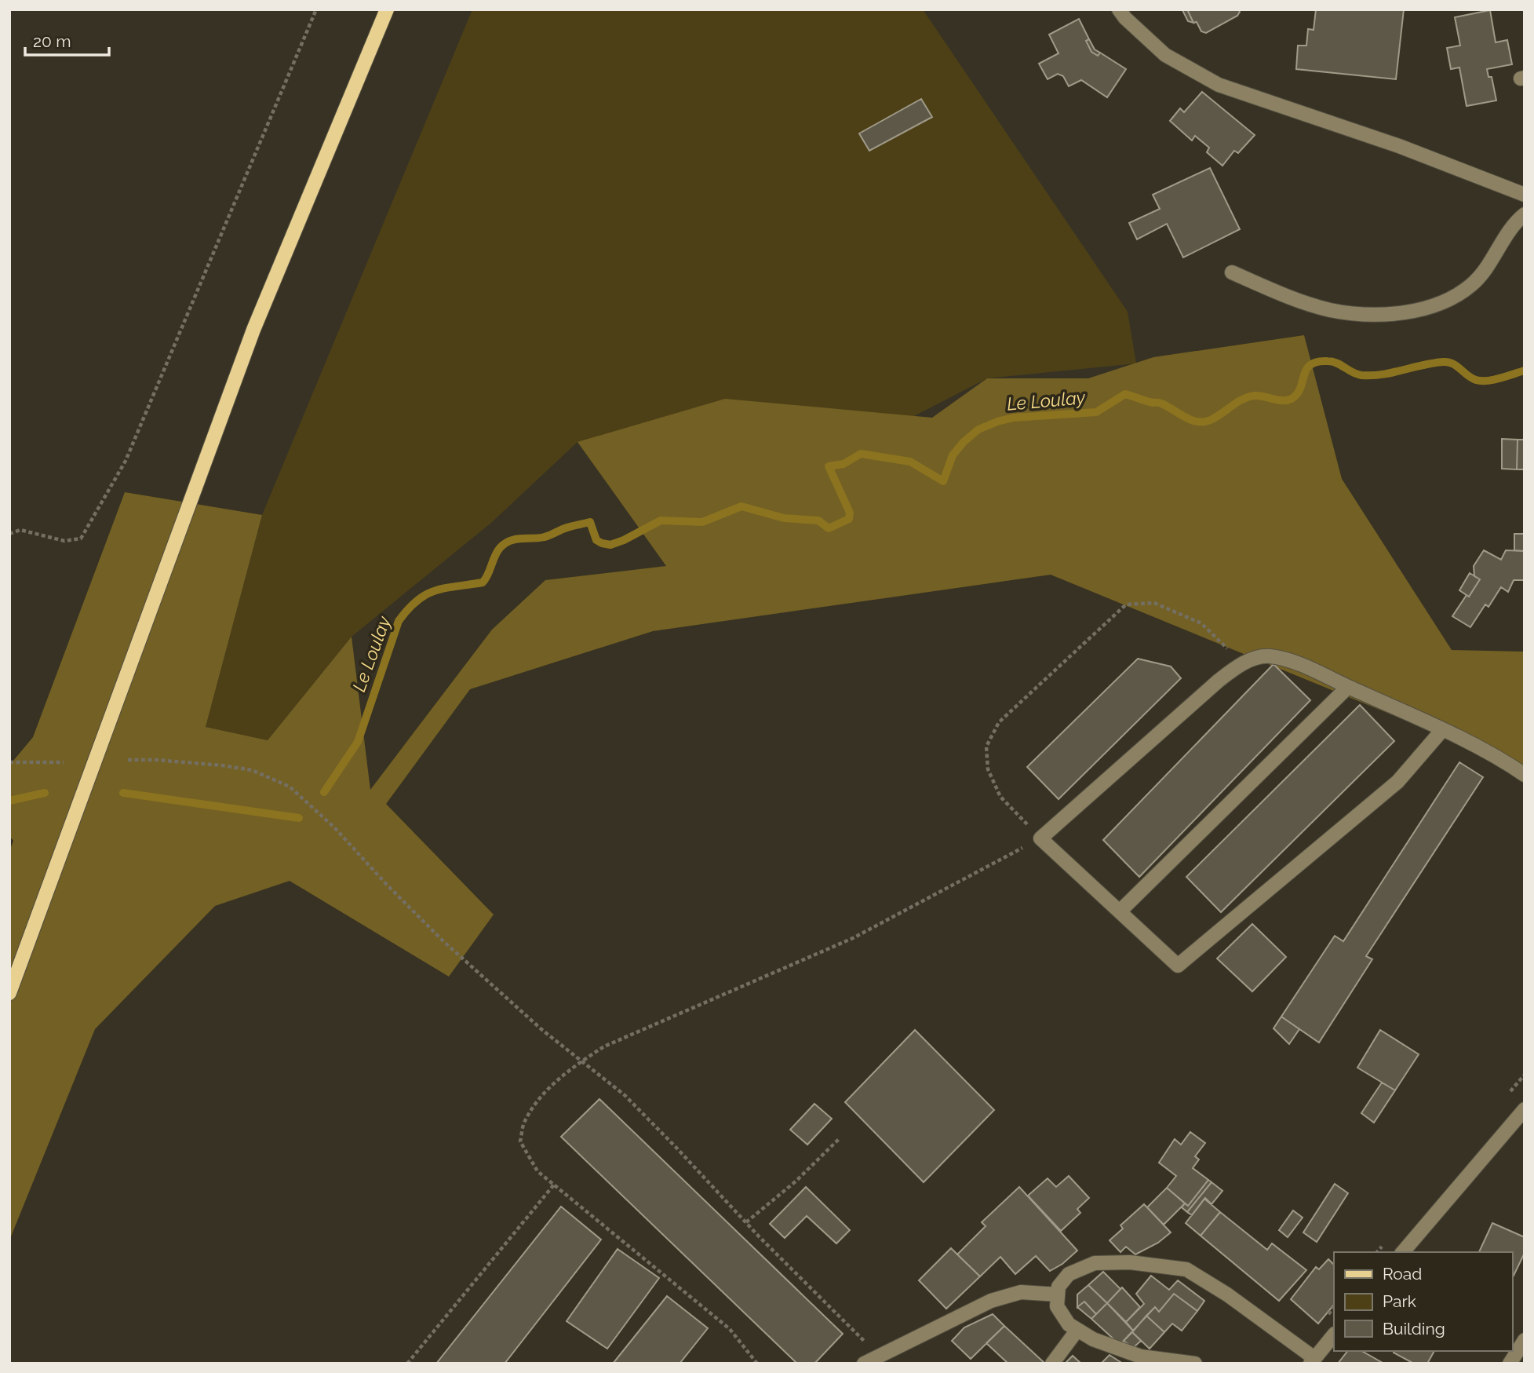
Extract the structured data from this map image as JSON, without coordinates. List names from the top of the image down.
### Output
{
  "water": ["Le Loulay"],
  "legend": ["Road", "Park", "Building"],
  "scale_bar": "20 m"
}
